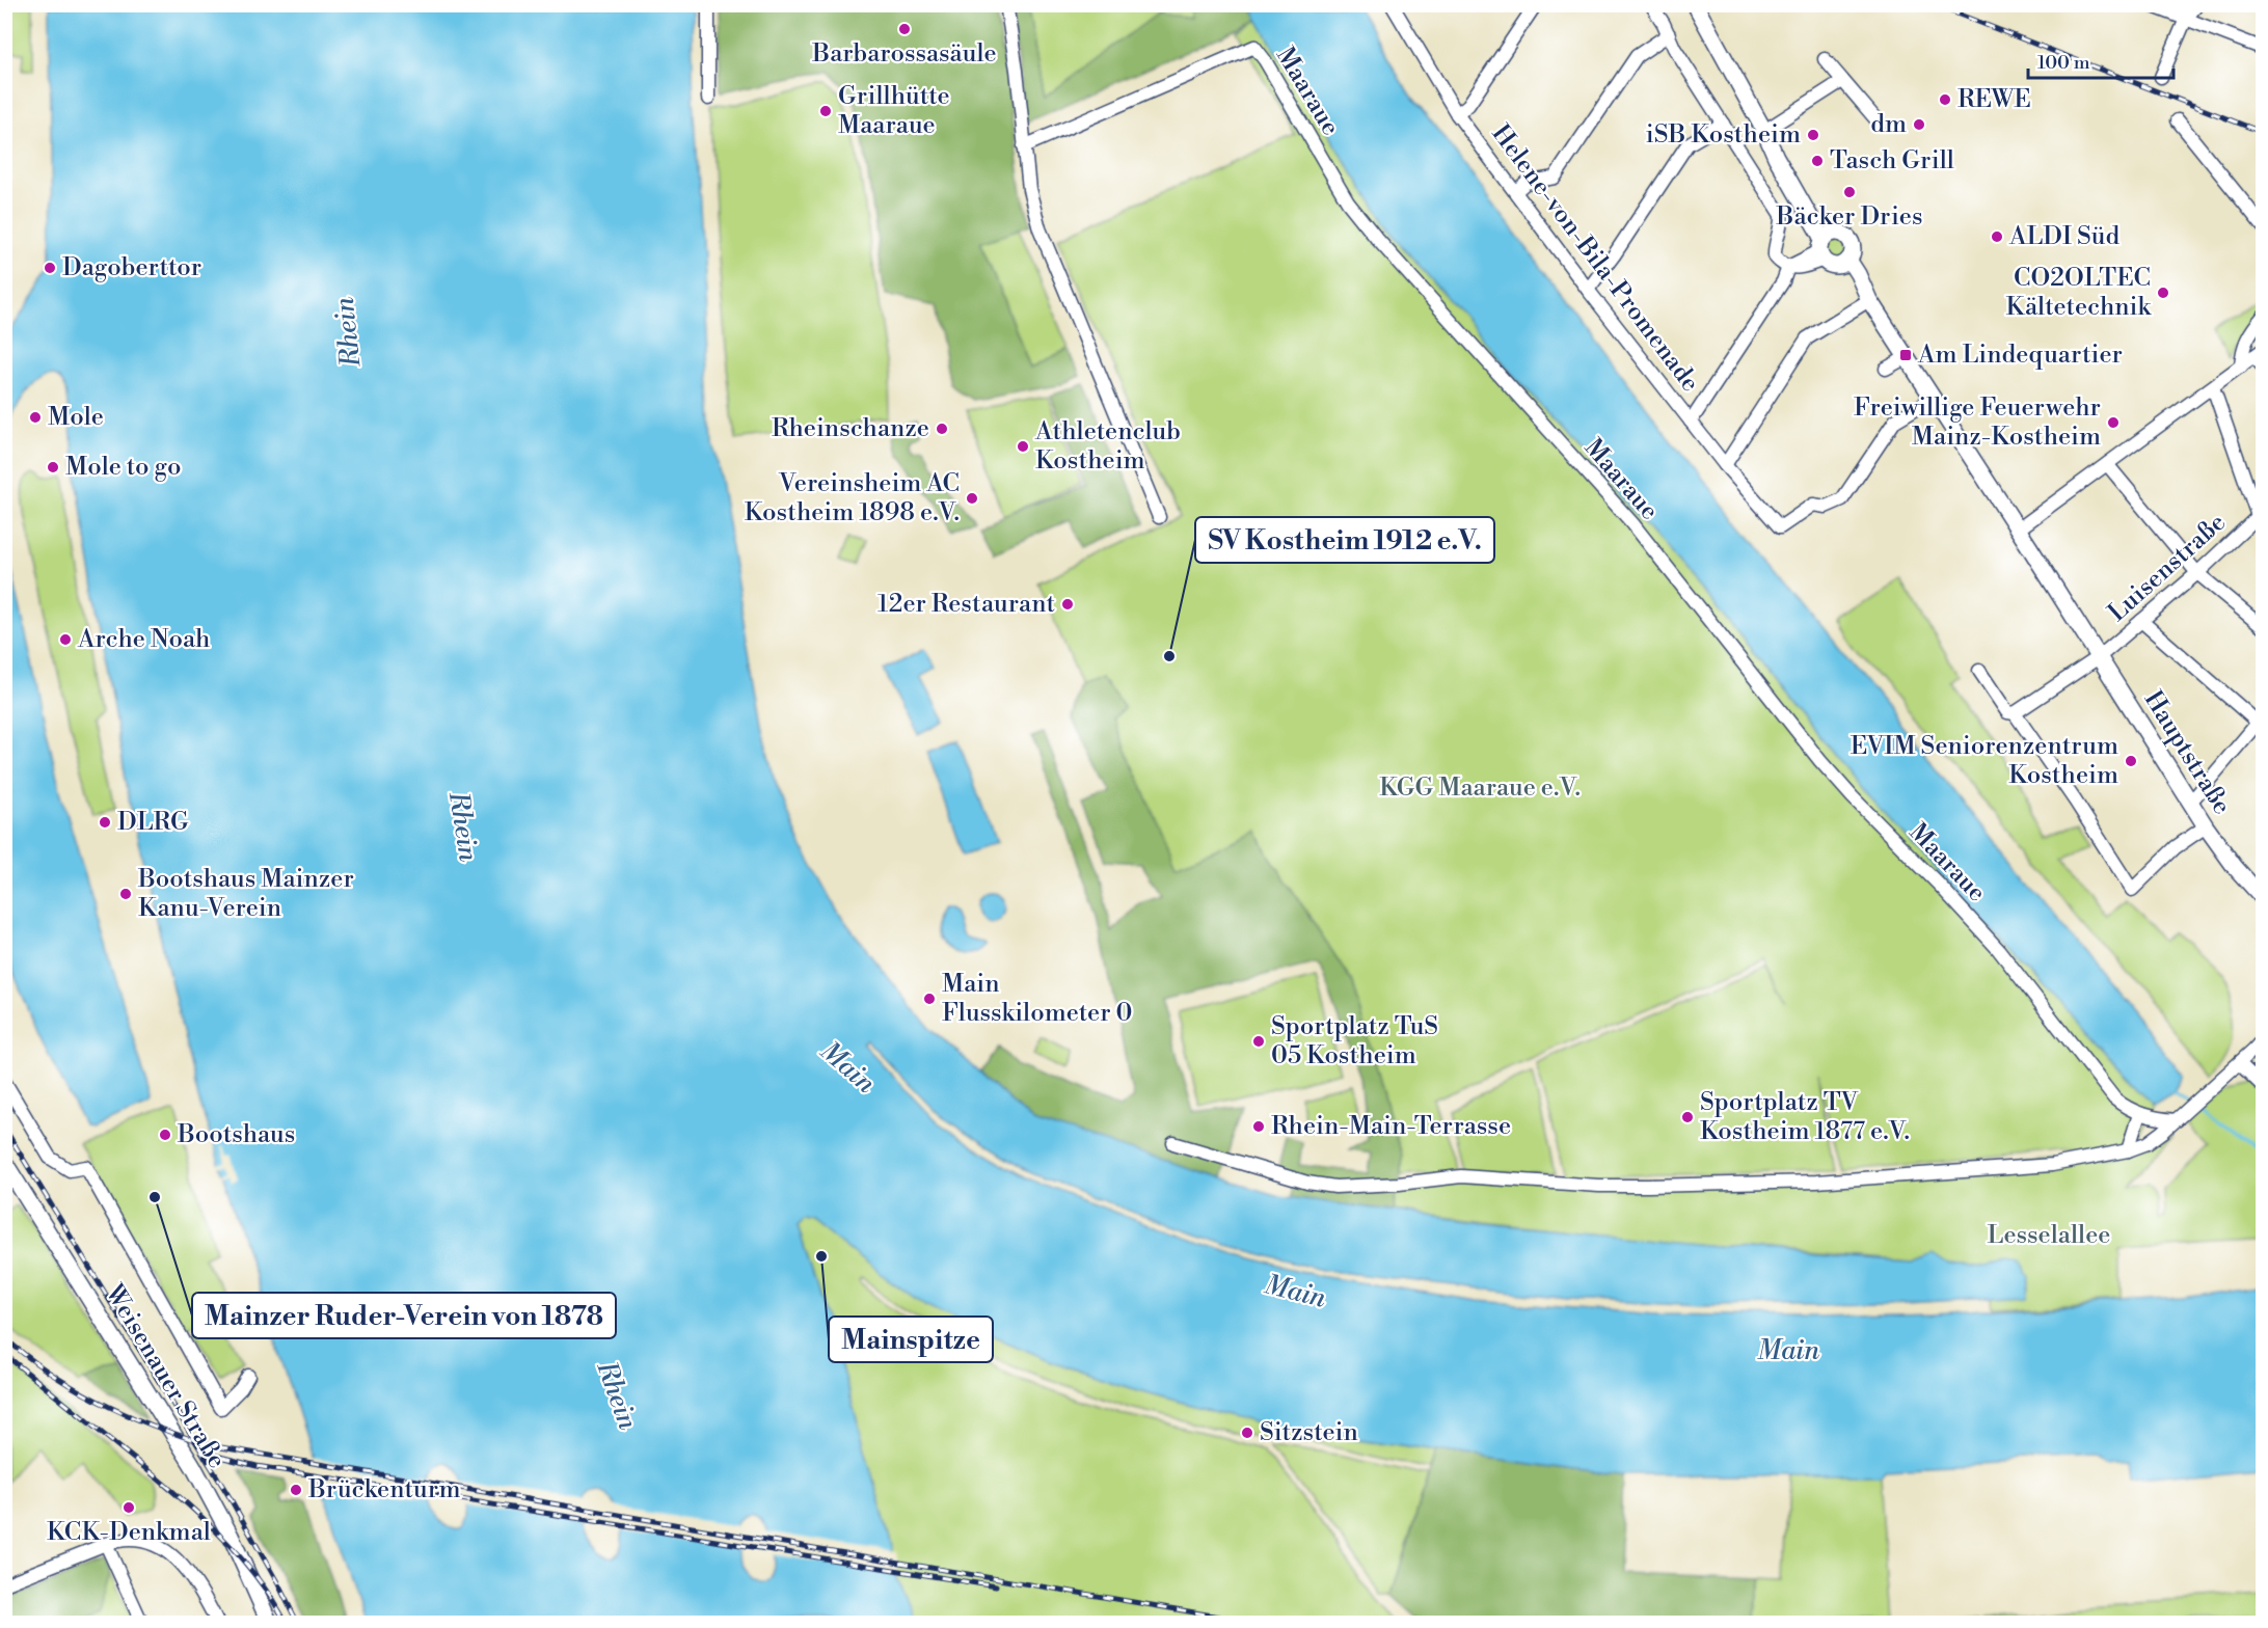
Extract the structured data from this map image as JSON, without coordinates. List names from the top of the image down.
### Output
{
  "streets": {
    "main road": ["Hauptstraße", "Weisenauer Straße"],
    "street": ["Maaraue", "Helene-von-Bila-Promenade", "Luisenstraße"]
  },
  "crossings": [
    ["Helene-von-Bila-Promenade", "Hauptstraße"],
    ["Luisenstraße", "Hauptstraße"]
  ],
  "water": ["Rhein", "Main"],
  "parks": ["KGG Maaraue e.V.", "Lesselallee"],
  "places": {
    "other": [
      "Barbarossasäule",
      "REWE",
      "Grillhütte Maaraue",
      "dm",
      "iSB Kostheim",
      "Tasch Grill",
      "Bäcker Dries",
      "ALDI Süd",
      "Dagoberttor",
      "CO2OLTEC Kältetechnik",
      "Mole",
      "Freiwillige Feuerwehr Mainz-Kostheim",
      "Rheinschanze",
      "Athletenclub Kostheim",
      "Mole to go",
      "Vereinsheim AC Kostheim 1898 e.V.",
      "12er Restaurant",
      "Arche Noah",
      "SV Kostheim 1912 e.V.",
      "EVIM Seniorenzentrum Kostheim",
      "DLRG",
      "Bootshaus Mainzer Kanu-Verein",
      "Main Flusskilometer 0",
      "Sportplatz TuS 05 Kostheim",
      "Sportplatz TV Kostheim 1877 e.V.",
      "Rhein-Main-Terrasse",
      "Bootshaus",
      "Mainzer Ruder-Verein von 1878",
      "Mainspitze",
      "Sitzstein",
      "Brückenturm",
      "KCK-Denkmal"
    ],
    "transit": ["Am Lindequartier"]
  },
  "scale_bar": "100 m"
}
